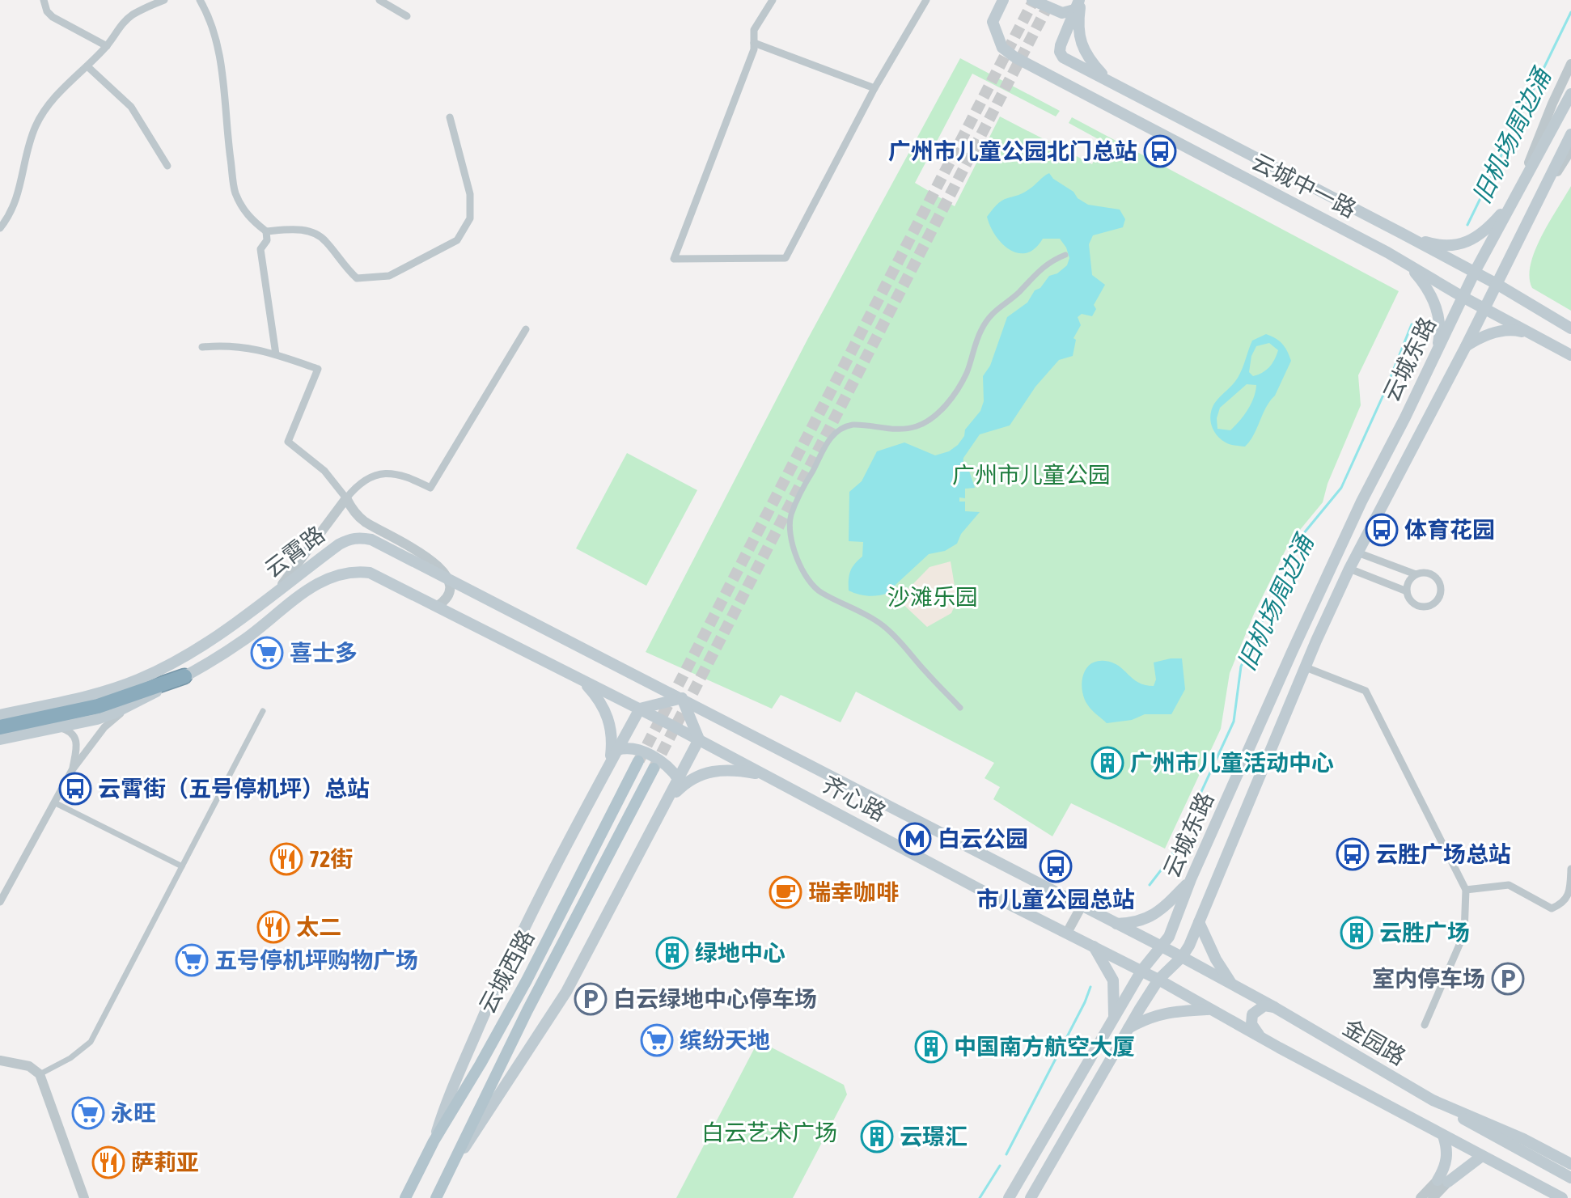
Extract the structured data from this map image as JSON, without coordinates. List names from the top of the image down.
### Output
{
  "streets": {
    "main road": [
      "云城中一路",
      "云城东路",
      "云霄路",
      "齐心路",
      "云城西路",
      "金园路"
    ]
  },
  "crossings": [
    ["云城中一路", "云城东路"],
    ["云城东路", "齐心路"],
    ["云城东路", "金园路"],
    ["云霄路", "齐心路"],
    ["齐心路", "金园路"]
  ],
  "water": ["旧机场周边涌"],
  "parks": ["广州市儿童公园", "沙滩乐园", "白云艺术广场"],
  "places": {
    "bus stop": [
      "广州市儿童公园北门总站",
      "体育花园",
      "云霄街（五号停机坪）总站",
      "云胜广场总站",
      "市儿童公园总站"
    ],
    "supermarket": [
      "喜士多",
      "五号停机坪购物广场",
      "缤纷天地",
      "永旺"
    ],
    "building": [
      "广州市儿童活动中心",
      "云胜广场",
      "绿地中心",
      "中国南方航空大厦",
      "云璟汇"
    ],
    "metro station": ["白云公园"],
    "restaurant": ["72街", "太二", "萨莉亚"],
    "cafe": ["瑞幸咖啡"],
    "parking": ["室内停车场", "白云绿地中心停车场"]
  }
}
